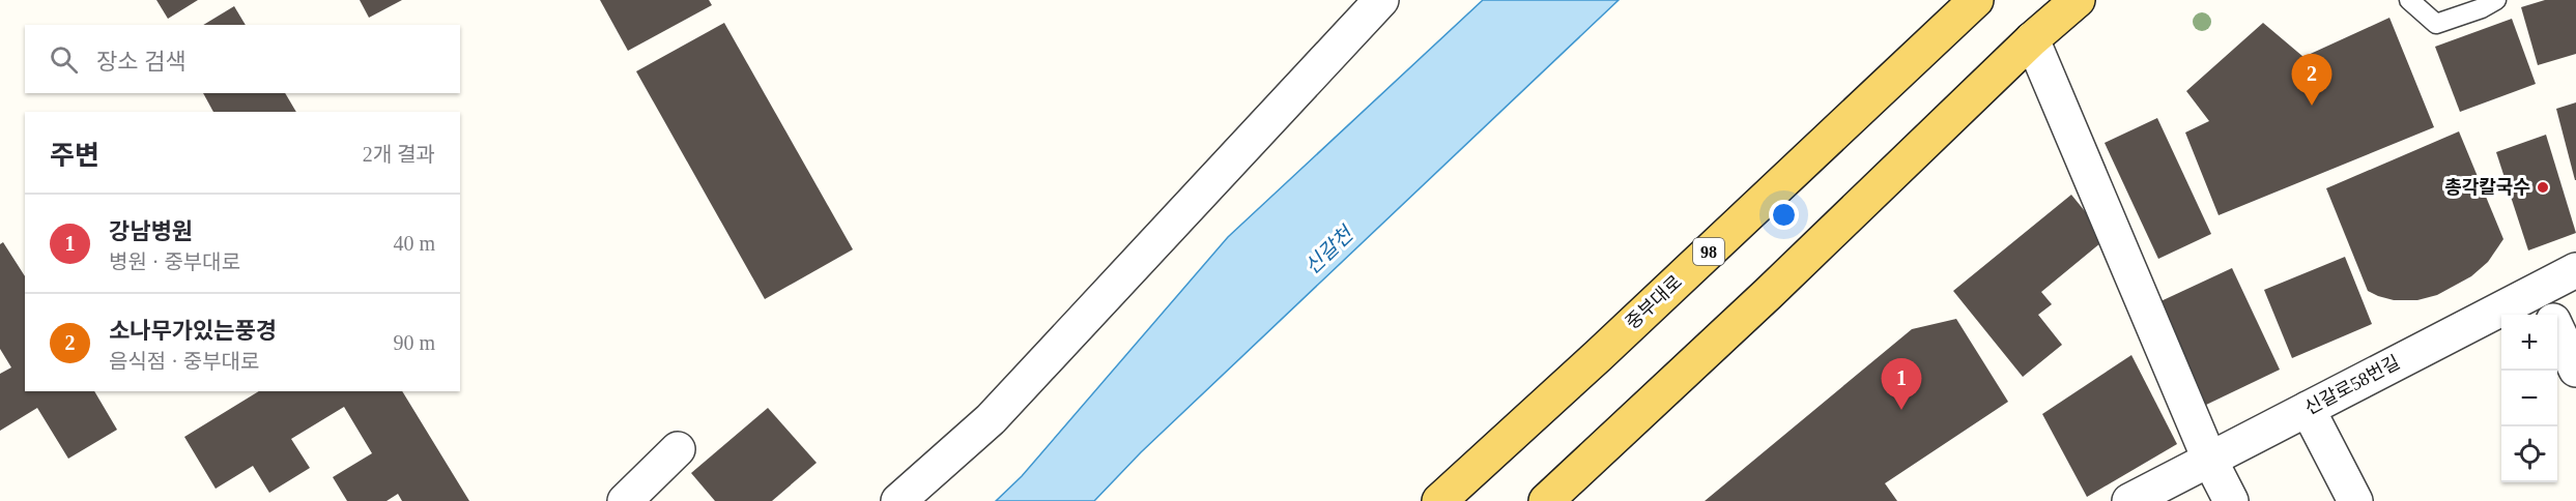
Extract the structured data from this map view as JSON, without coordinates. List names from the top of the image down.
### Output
{
  "streets": {
    "main road": ["98", "중부대로"],
    "street": ["신갈로58번길"]
  },
  "water": ["신갈천"],
  "places": ["총각칼국수"],
  "page": {
    "search": "장소 검색",
    "pins": ["2", "1"],
    "heading": ["주변", "2개 결과"],
    "list": [
      {
        "mark": "1",
        "name": "강남병원",
        "note": "병원 · 중부대로",
        "value": "40 m"
      },
      {
        "mark": "2",
        "name": "소나무가있는풍경",
        "note": "음식점 · 중부대로",
        "value": "90 m"
      }
    ],
    "map_buttons": ["+", "−"]
  }
}
